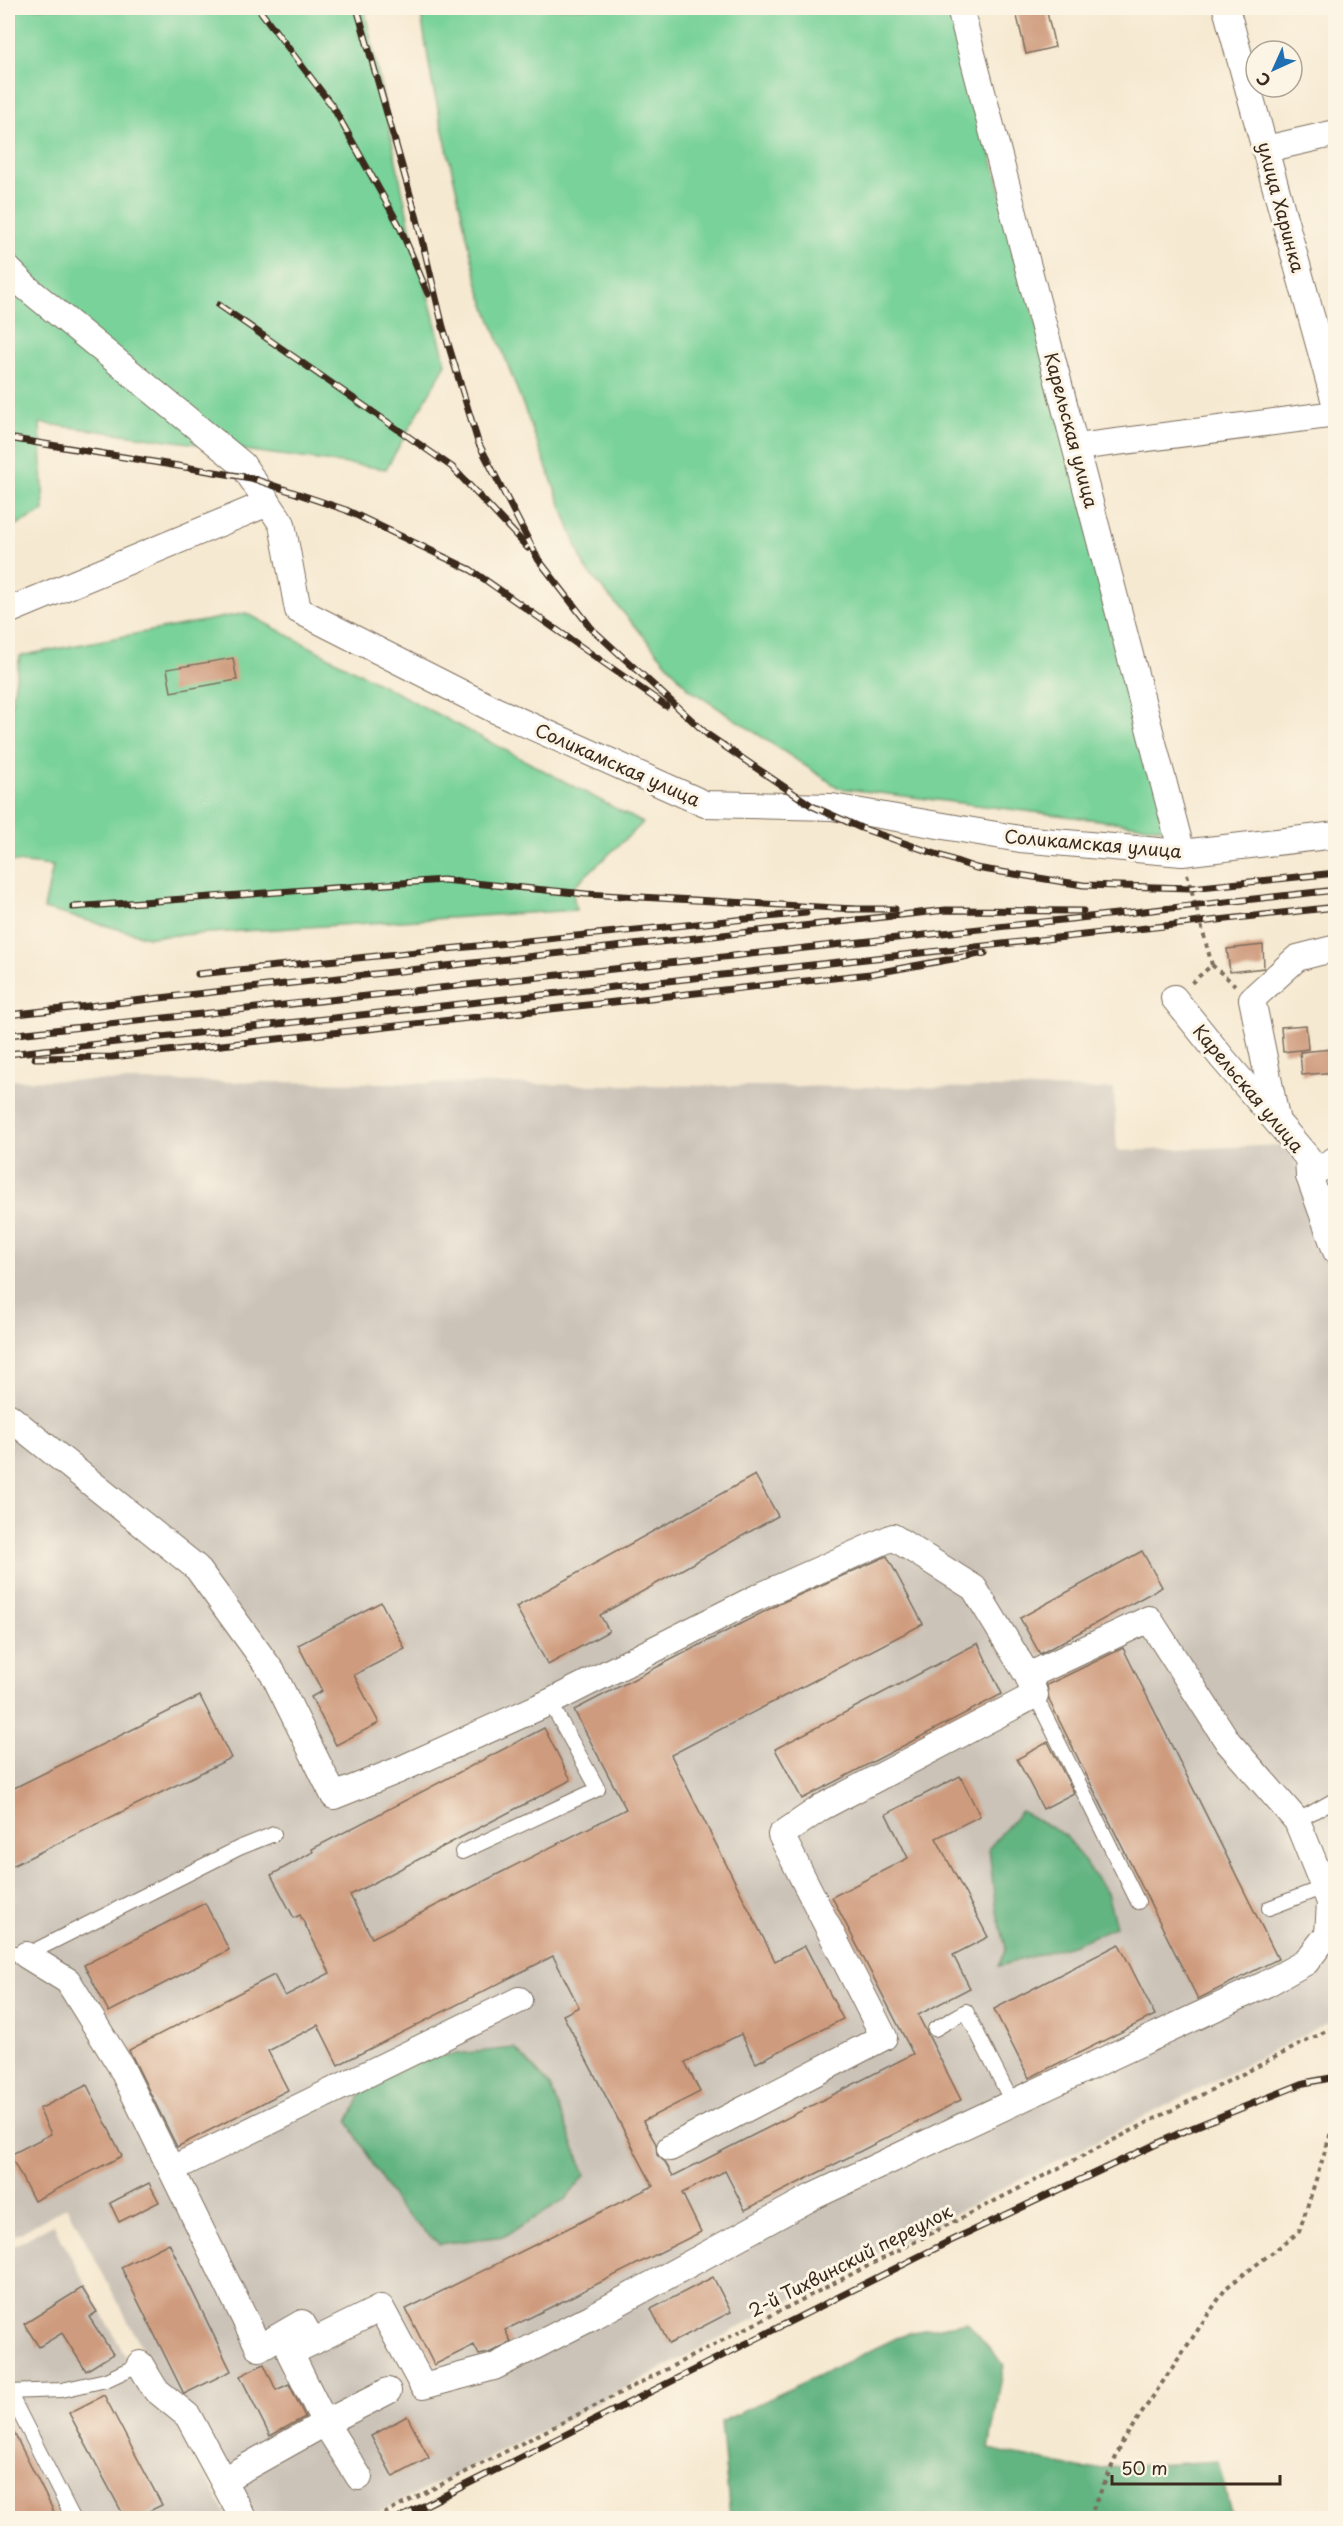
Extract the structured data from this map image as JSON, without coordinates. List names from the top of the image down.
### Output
{
  "streets": {
    "street": ["улица Харинка", "Карельская улица", "Соликамская улица"],
    "path": ["2-й Тихвинский переулок"]
  },
  "crossings": [
    ["Карельская улица", "Соликамская улица"]
  ],
  "scale_bar": "50 m",
  "north": "bottom left"
}
